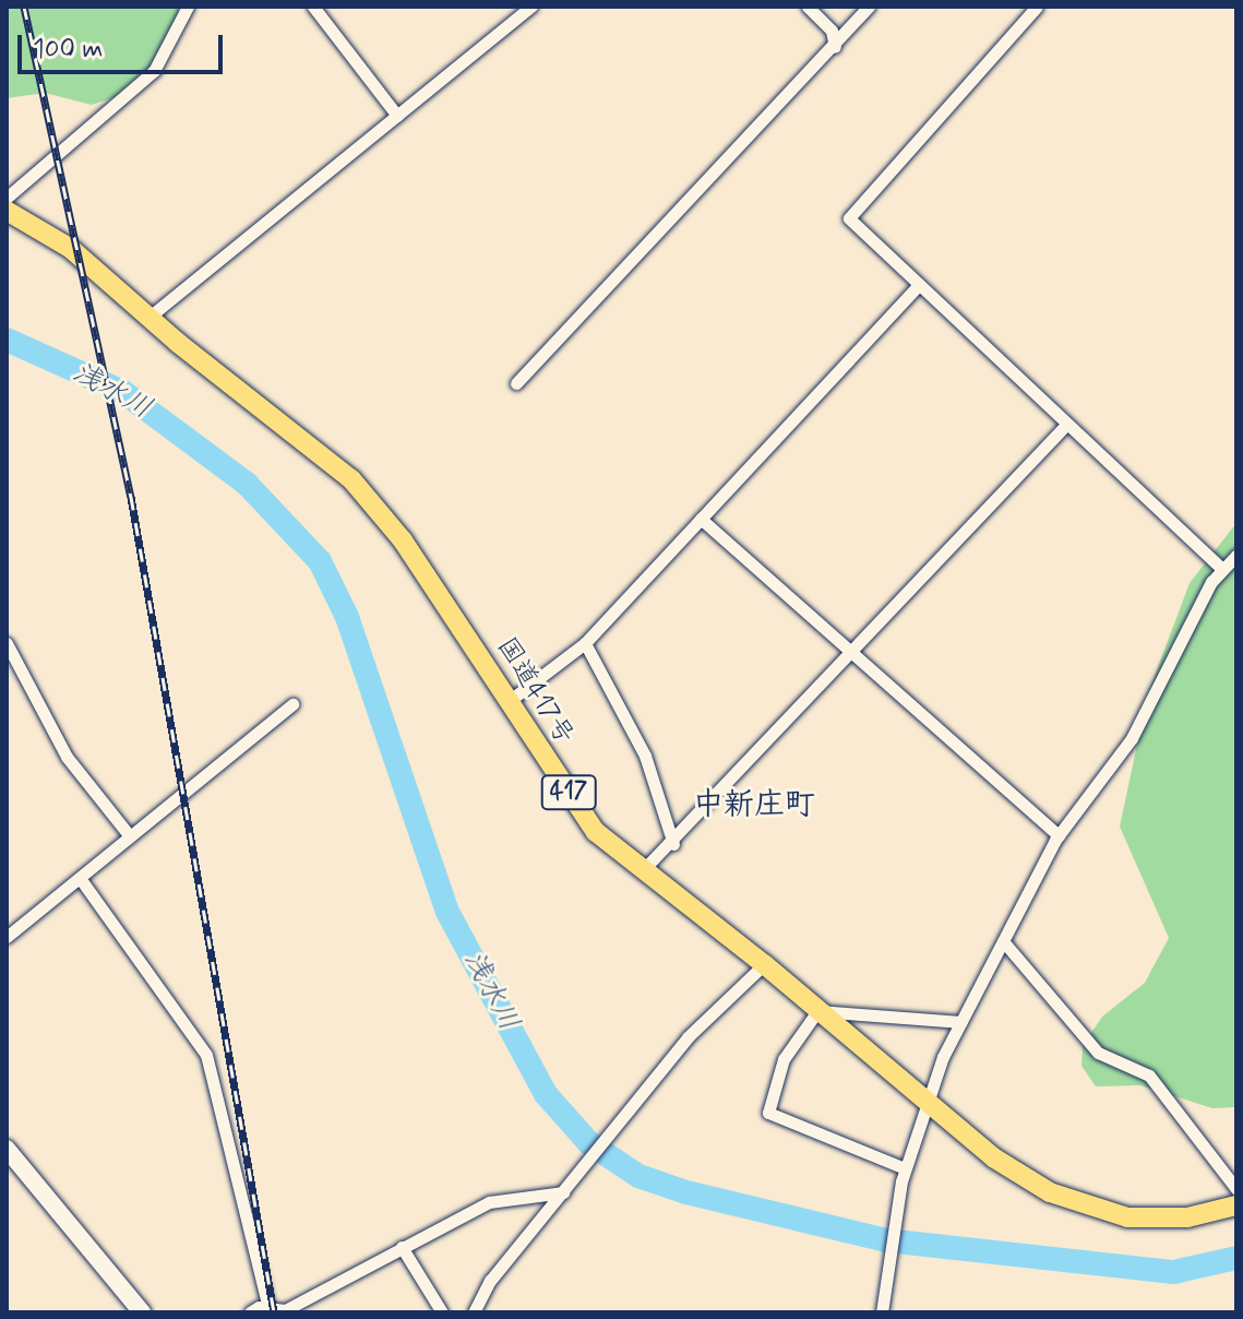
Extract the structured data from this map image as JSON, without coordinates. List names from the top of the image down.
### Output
{
  "streets": {
    "highway": ["国道417号", "417"]
  },
  "districts": ["中新庄町"],
  "water": ["浅水川"],
  "scale_bar": "100 m"
}
